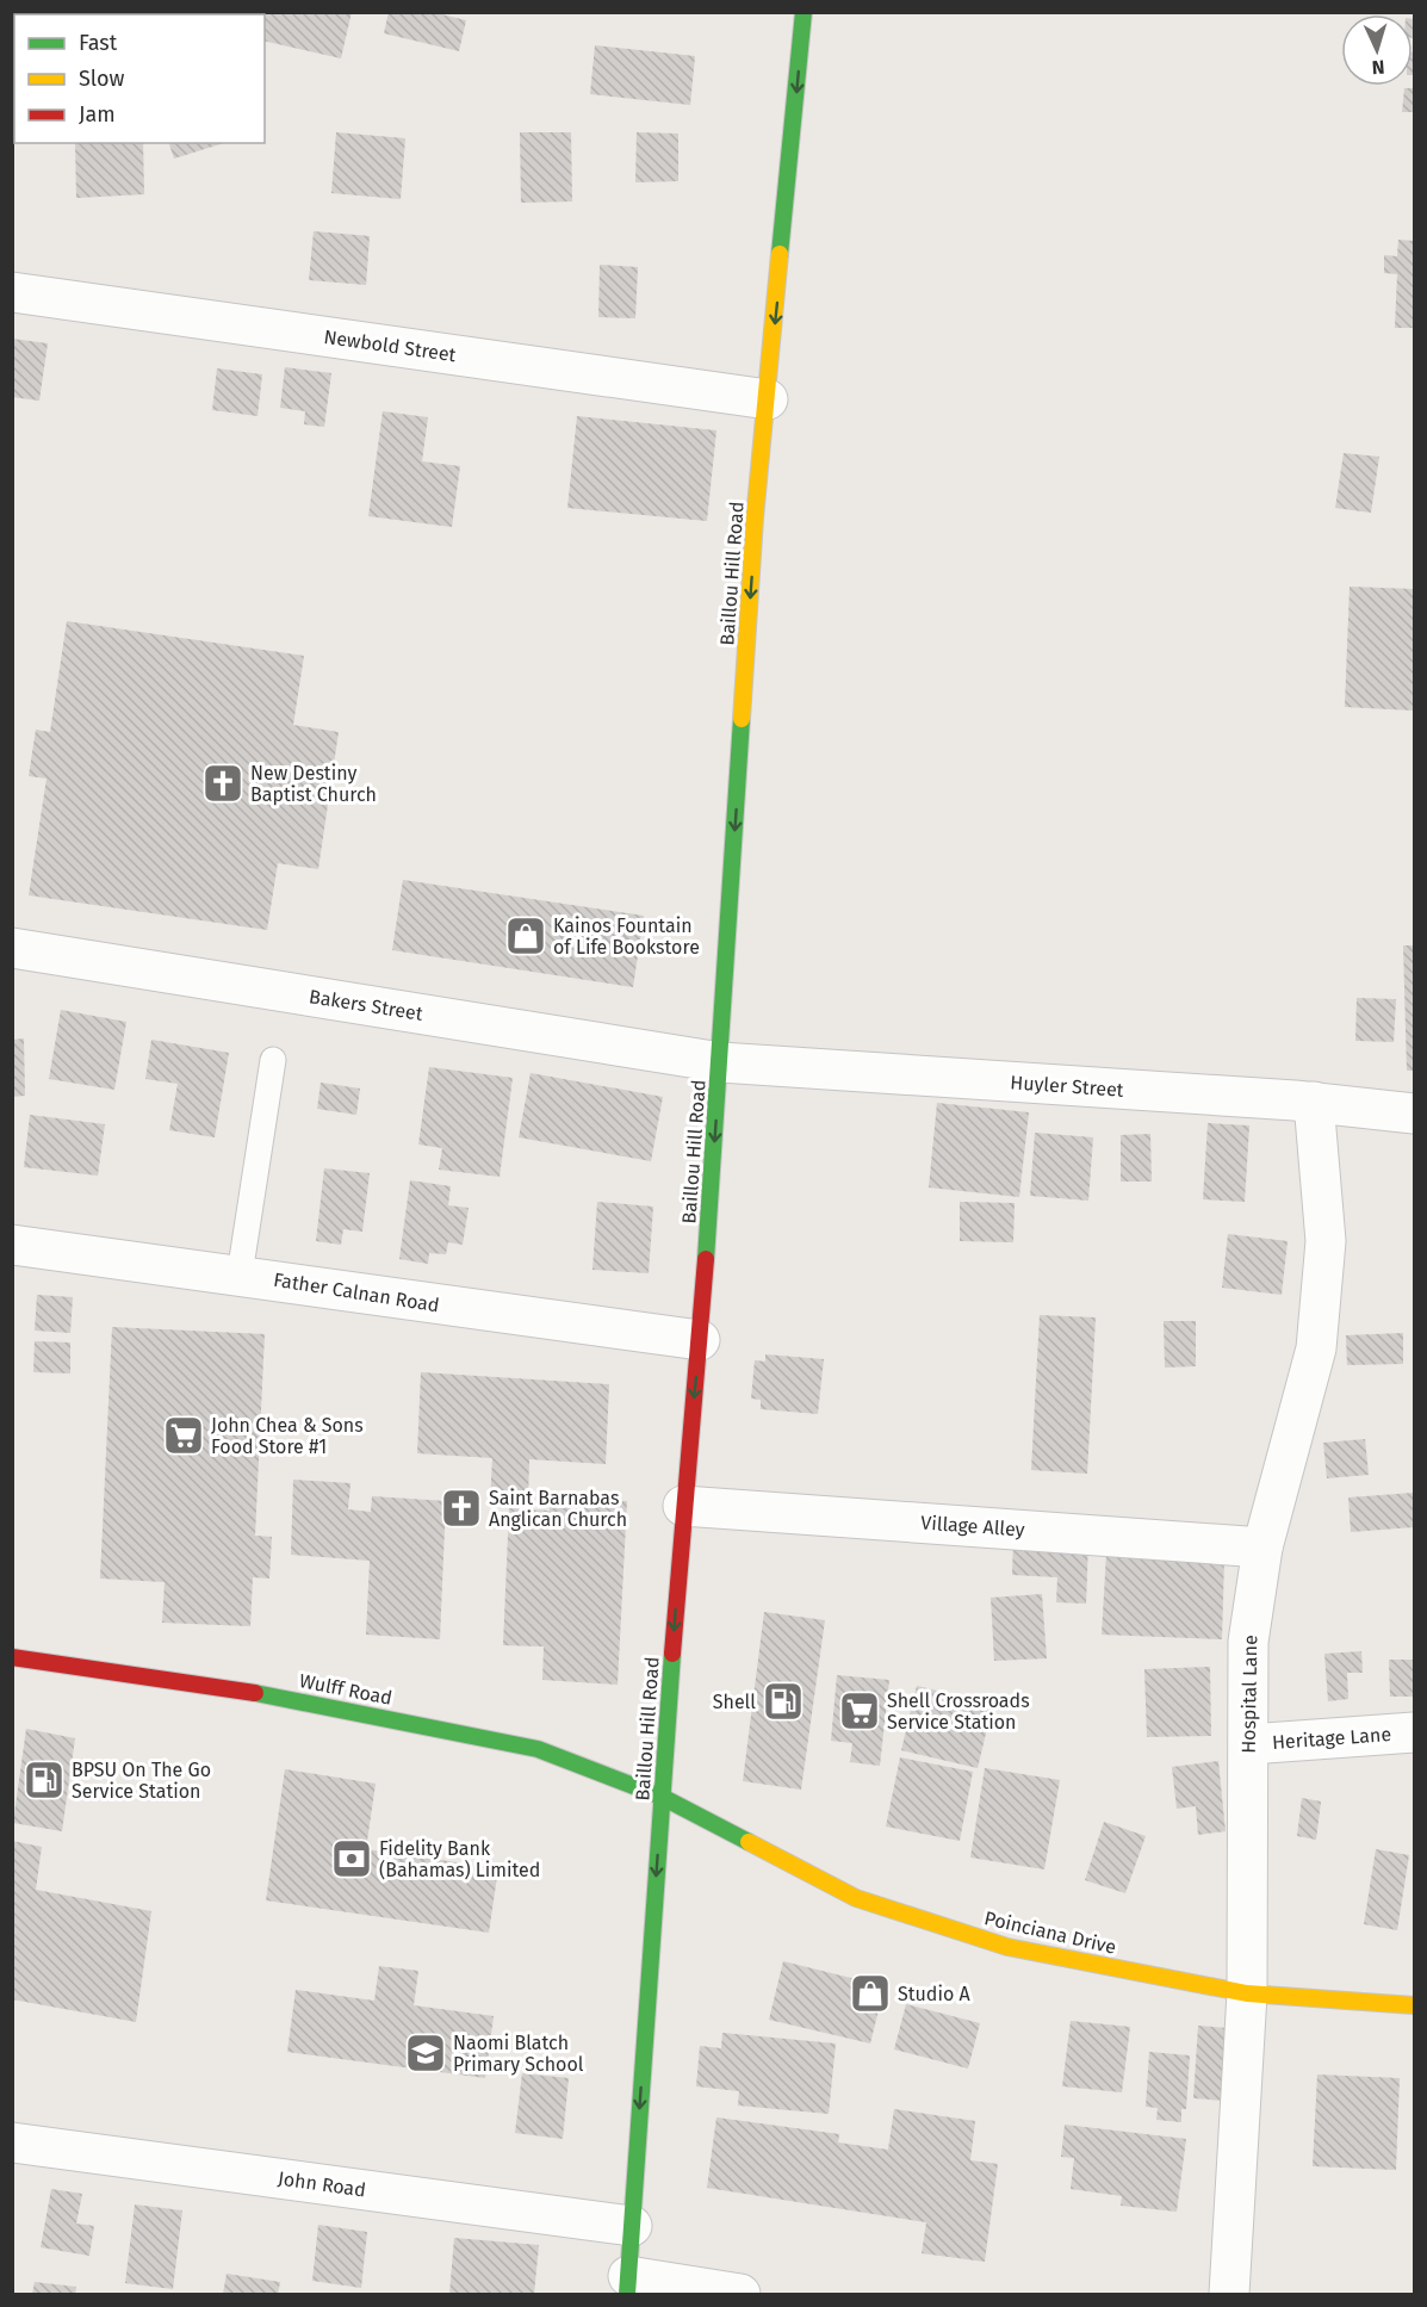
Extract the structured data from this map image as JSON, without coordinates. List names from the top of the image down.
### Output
{
  "streets": {
    "main road": ["Baillou Hill Road", "Wulff Road", "Poinciana Drive"],
    "street": [
      "Newbold Street",
      "Bakers Street",
      "Huyler Street",
      "Father Calnan Road",
      "Village Alley",
      "Hospital Lane",
      "Heritage Lane",
      "John Road"
    ]
  },
  "crossings": [
    ["Newbold Street", "Baillou Hill Road"],
    ["Baillou Hill Road", "Bakers Street"],
    ["Baillou Hill Road", "Huyler Street"],
    ["Baillou Hill Road", "Father Calnan Road"],
    ["Baillou Hill Road", "Village Alley"],
    ["Baillou Hill Road", "Wulff Road"],
    ["Baillou Hill Road", "Poinciana Drive"],
    ["Baillou Hill Road", "John Road"],
    ["Bakers Street", "Huyler Street"],
    ["Huyler Street", "Hospital Lane"],
    ["Village Alley", "Hospital Lane"],
    ["Wulff Road", "Poinciana Drive"],
    ["Hospital Lane", "Heritage Lane"],
    ["Hospital Lane", "Poinciana Drive"]
  ],
  "one_way": ["Baillou Hill Road"],
  "places": {
    "church": ["New Destiny Baptist Church", "Saint Barnabas Anglican Church"],
    "shop": ["Kainos Fountain of Life Bookstore", "Studio A"],
    "supermarket": ["John Chea & Sons Food Store #1", "Shell Crossroads Service Station"],
    "fuel station": ["Shell", "BPSU On The Go Service Station"],
    "bank": ["Fidelity Bank (Bahamas) Limited"],
    "school or university": ["Naomi Blatch Primary School"]
  },
  "legend": ["Fast", "Slow", "Jam"],
  "north": "bottom"
}
